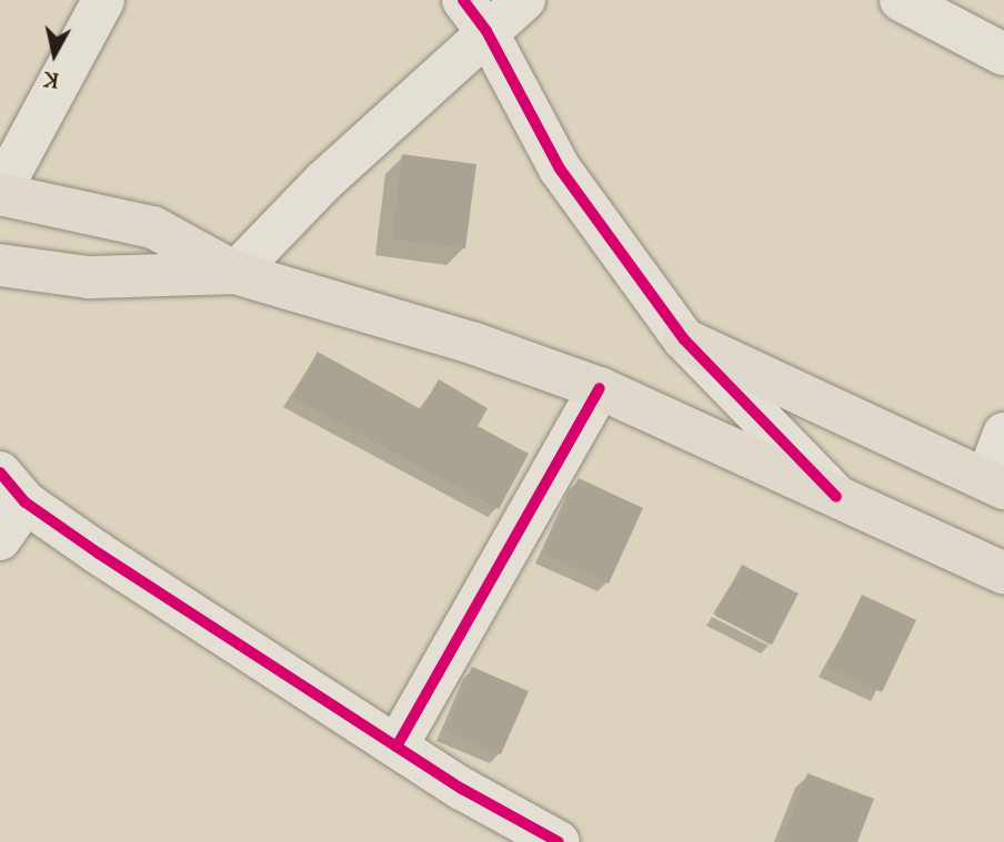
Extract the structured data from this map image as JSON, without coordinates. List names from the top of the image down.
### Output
{
  "north": "bottom"
}
